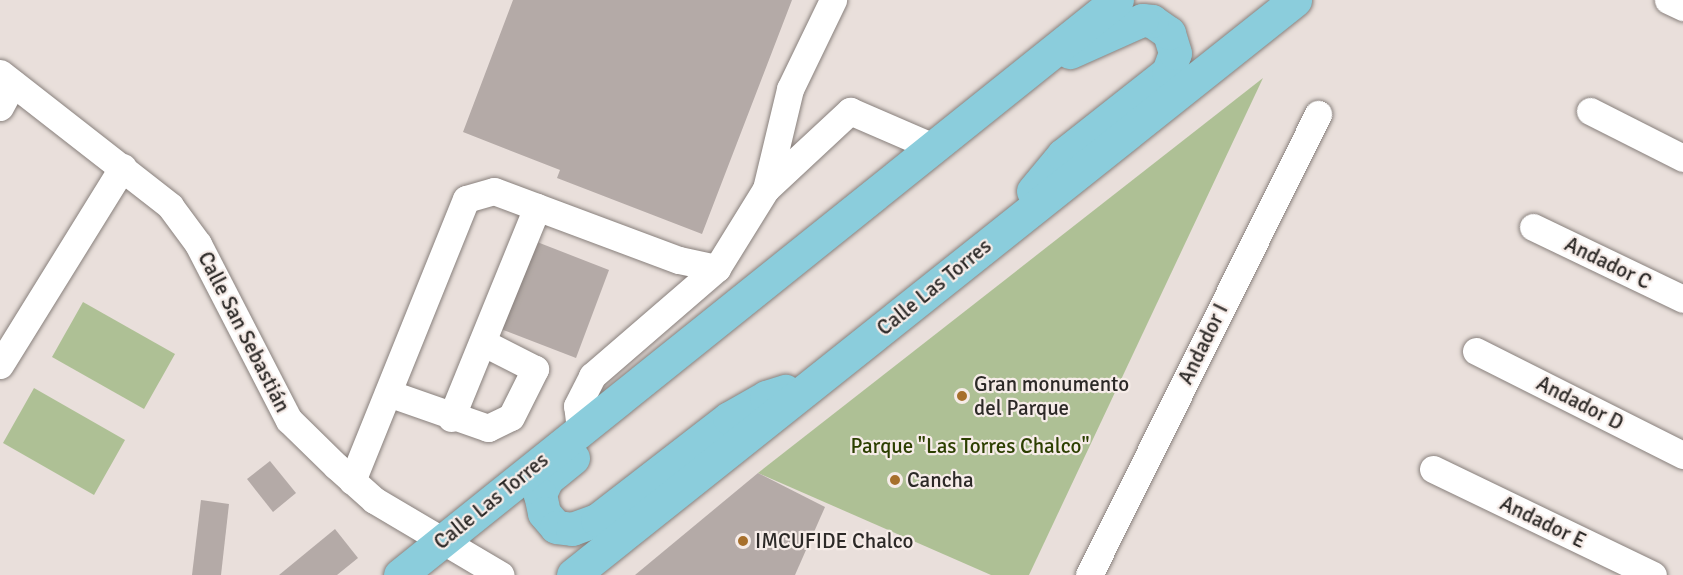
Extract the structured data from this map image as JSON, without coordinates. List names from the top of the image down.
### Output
{
  "streets": {
    "main road": ["Calle Las Torres"],
    "street": [
      "Andador C",
      "Calle San Sebastián",
      "Andador I",
      "Andador D",
      "Andador E"
    ]
  },
  "crossings": [
    ["Calle Las Torres", "Calle San Sebastián"]
  ],
  "parks": ["Parque \"Las Torres Chalco\""],
  "places": ["Gran monumento del Parque", "Cancha", "IMCUFIDE Chalco"]
}
